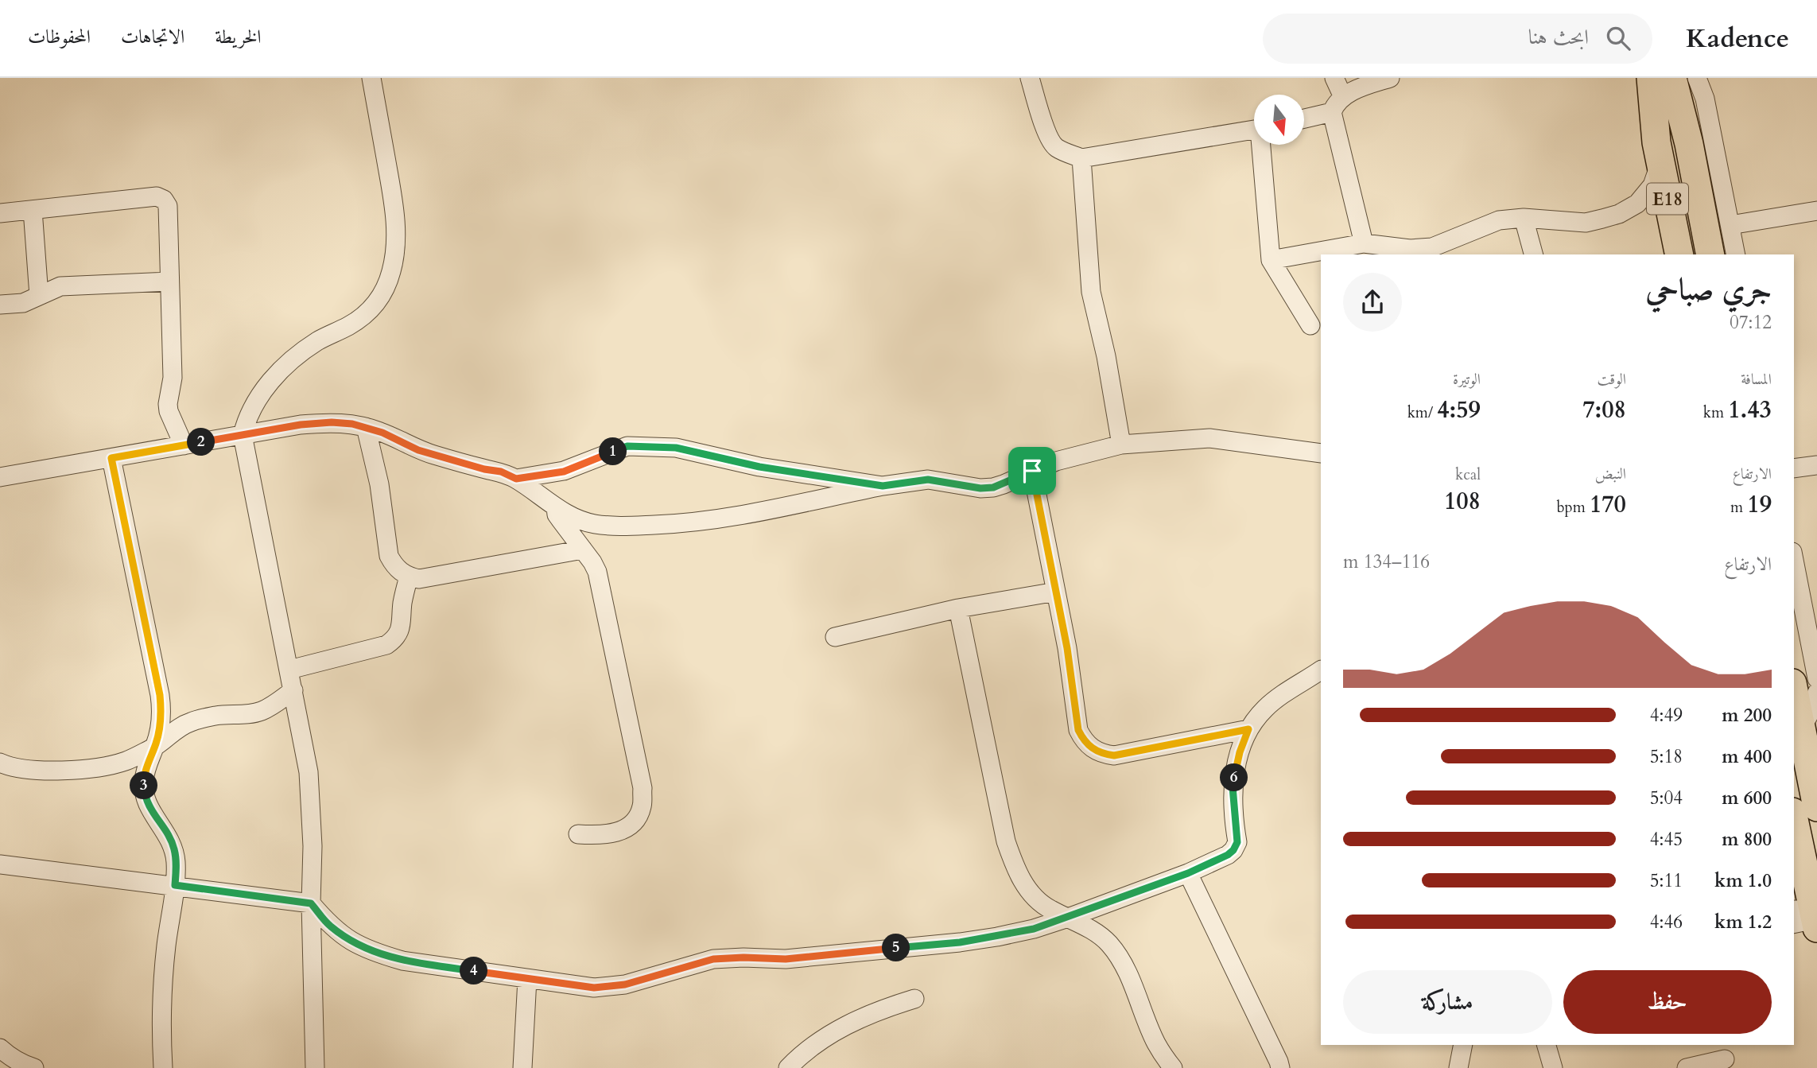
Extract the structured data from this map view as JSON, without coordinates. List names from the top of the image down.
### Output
{
  "streets": {
    "highway": ["E18"]
  },
  "north": "bottom",
  "page": {
    "header": "Kadence",
    "search": "ابحث هنا",
    "nav": ["الخريطة", "الاتجاهات", "المحفوظات"],
    "heading": ["جري صباحي", "07:12"],
    "stats": [
      ["المسافة", "1.43 km"],
      ["الوقت", "7:08"],
      ["الوتيرة", "4:59 /km"],
      ["الارتفاع", "19 m"],
      ["النبض", "170 bpm"],
      ["kcal", "108"]
    ],
    "pins": [
      "2",
      "1",
      "6",
      "3",
      "5",
      "4"
    ],
    "chart": ["الارتفاع", "116–134 m"],
    "list": [
      {
        "name": "200 m",
        "note": "4:49"
      },
      {
        "name": "400 m",
        "note": "5:18"
      },
      {
        "name": "600 m",
        "note": "5:04"
      },
      {
        "name": "800 m",
        "note": "4:45"
      },
      {
        "name": "1.0 km",
        "note": "5:11"
      },
      {
        "name": "1.2 km",
        "note": "4:46"
      }
    ],
    "buttons": ["حفظ", "مشاركة"]
  }
}
